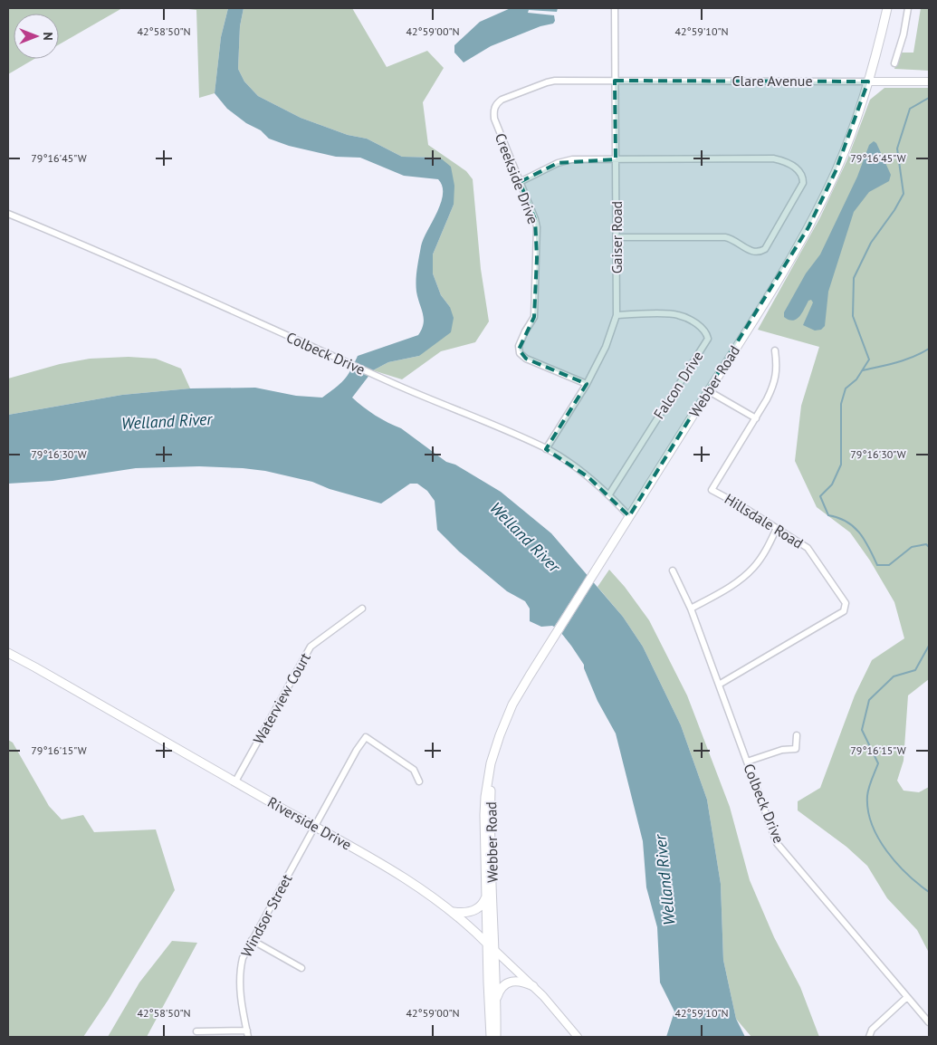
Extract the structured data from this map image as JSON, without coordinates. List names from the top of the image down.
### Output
{
  "streets": {
    "main road": ["Webber Road", "Riverside Drive"],
    "street": [
      "Clare Avenue",
      "Creekside Drive",
      "Gaiser Road",
      "Colbeck Drive",
      "Falcon Drive",
      "Hillsdale Road",
      "Waterview Court",
      "Windsor Street"
    ]
  },
  "crossings": [
    ["Clare Avenue", "Creekside Drive"],
    ["Clare Avenue", "Gaiser Road"],
    ["Clare Avenue", "Webber Road"],
    ["Creekside Drive", "Gaiser Road"],
    ["Gaiser Road", "Colbeck Drive"],
    ["Gaiser Road", "Falcon Drive"],
    ["Colbeck Drive", "Webber Road"],
    ["Colbeck Drive", "Falcon Drive"],
    ["Colbeck Drive", "Hillsdale Road"],
    ["Webber Road", "Riverside Drive"],
    ["Waterview Court", "Riverside Drive"],
    ["Riverside Drive", "Windsor Street"]
  ],
  "water": ["Welland River"],
  "north": "right",
  "coordinates": [
    "42°58'50\"N",
    "42°59'00\"N",
    "42°59'10\"N",
    "79°16'45\"W",
    "79°16'30\"W",
    "79°16'15\"W"
  ]
}
